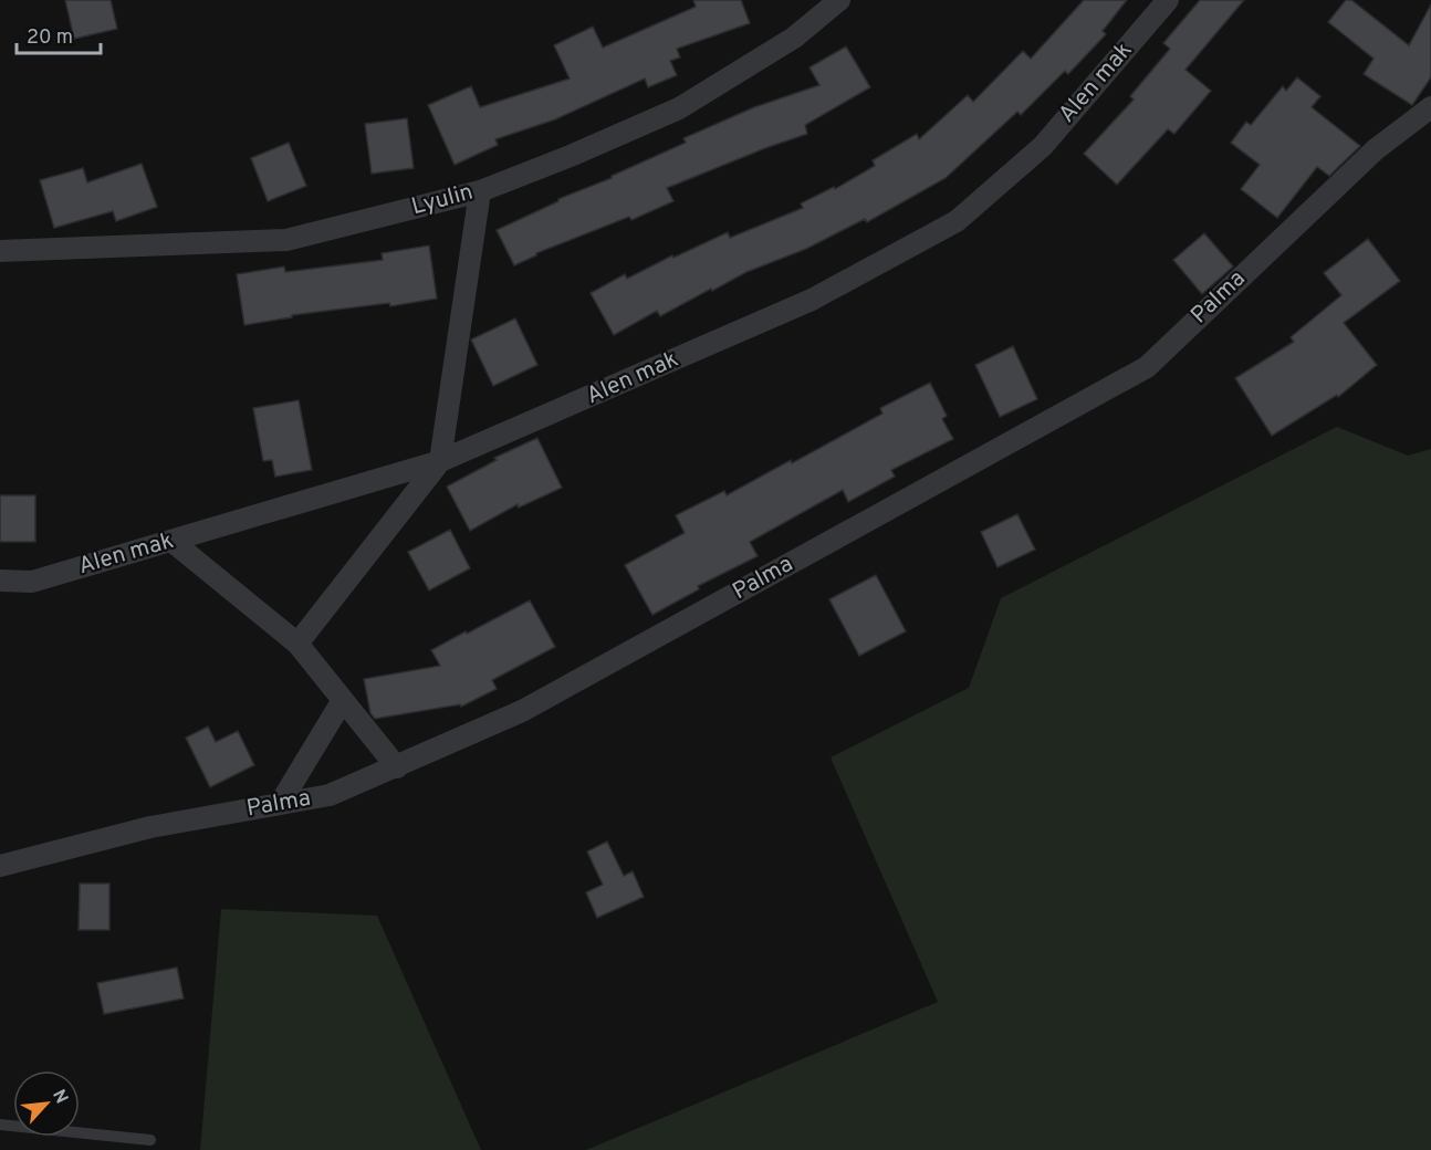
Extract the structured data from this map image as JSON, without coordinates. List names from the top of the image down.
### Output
{
  "streets": {
    "street": ["Alen mak", "Lyulin", "Palma"]
  },
  "scale_bar": "20 m",
  "north": "top right"
}
